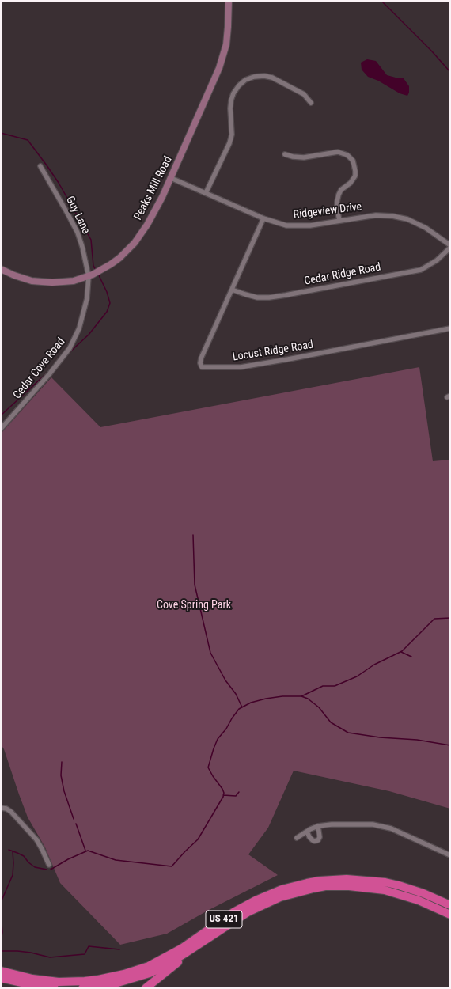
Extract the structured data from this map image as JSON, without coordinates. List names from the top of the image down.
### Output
{
  "streets": {
    "highway": ["US 421"],
    "street": [
      "Peaks Mill Road",
      "Ridgeview Drive",
      "Guy Lane",
      "Cedar Ridge Road",
      "Locust Ridge Road",
      "Cedar Cove Road"
    ]
  },
  "crossings": [
    ["Peaks Mill Road", "Ridgeview Drive"],
    ["Peaks Mill Road", "Guy Lane"],
    ["Peaks Mill Road", "Cedar Cove Road"],
    ["Ridgeview Drive", "Cedar Ridge Road"],
    ["Ridgeview Drive", "Locust Ridge Road"],
    ["Guy Lane", "Cedar Cove Road"],
    ["Cedar Ridge Road", "Locust Ridge Road"]
  ],
  "parks": ["Cove Spring Park"]
}
